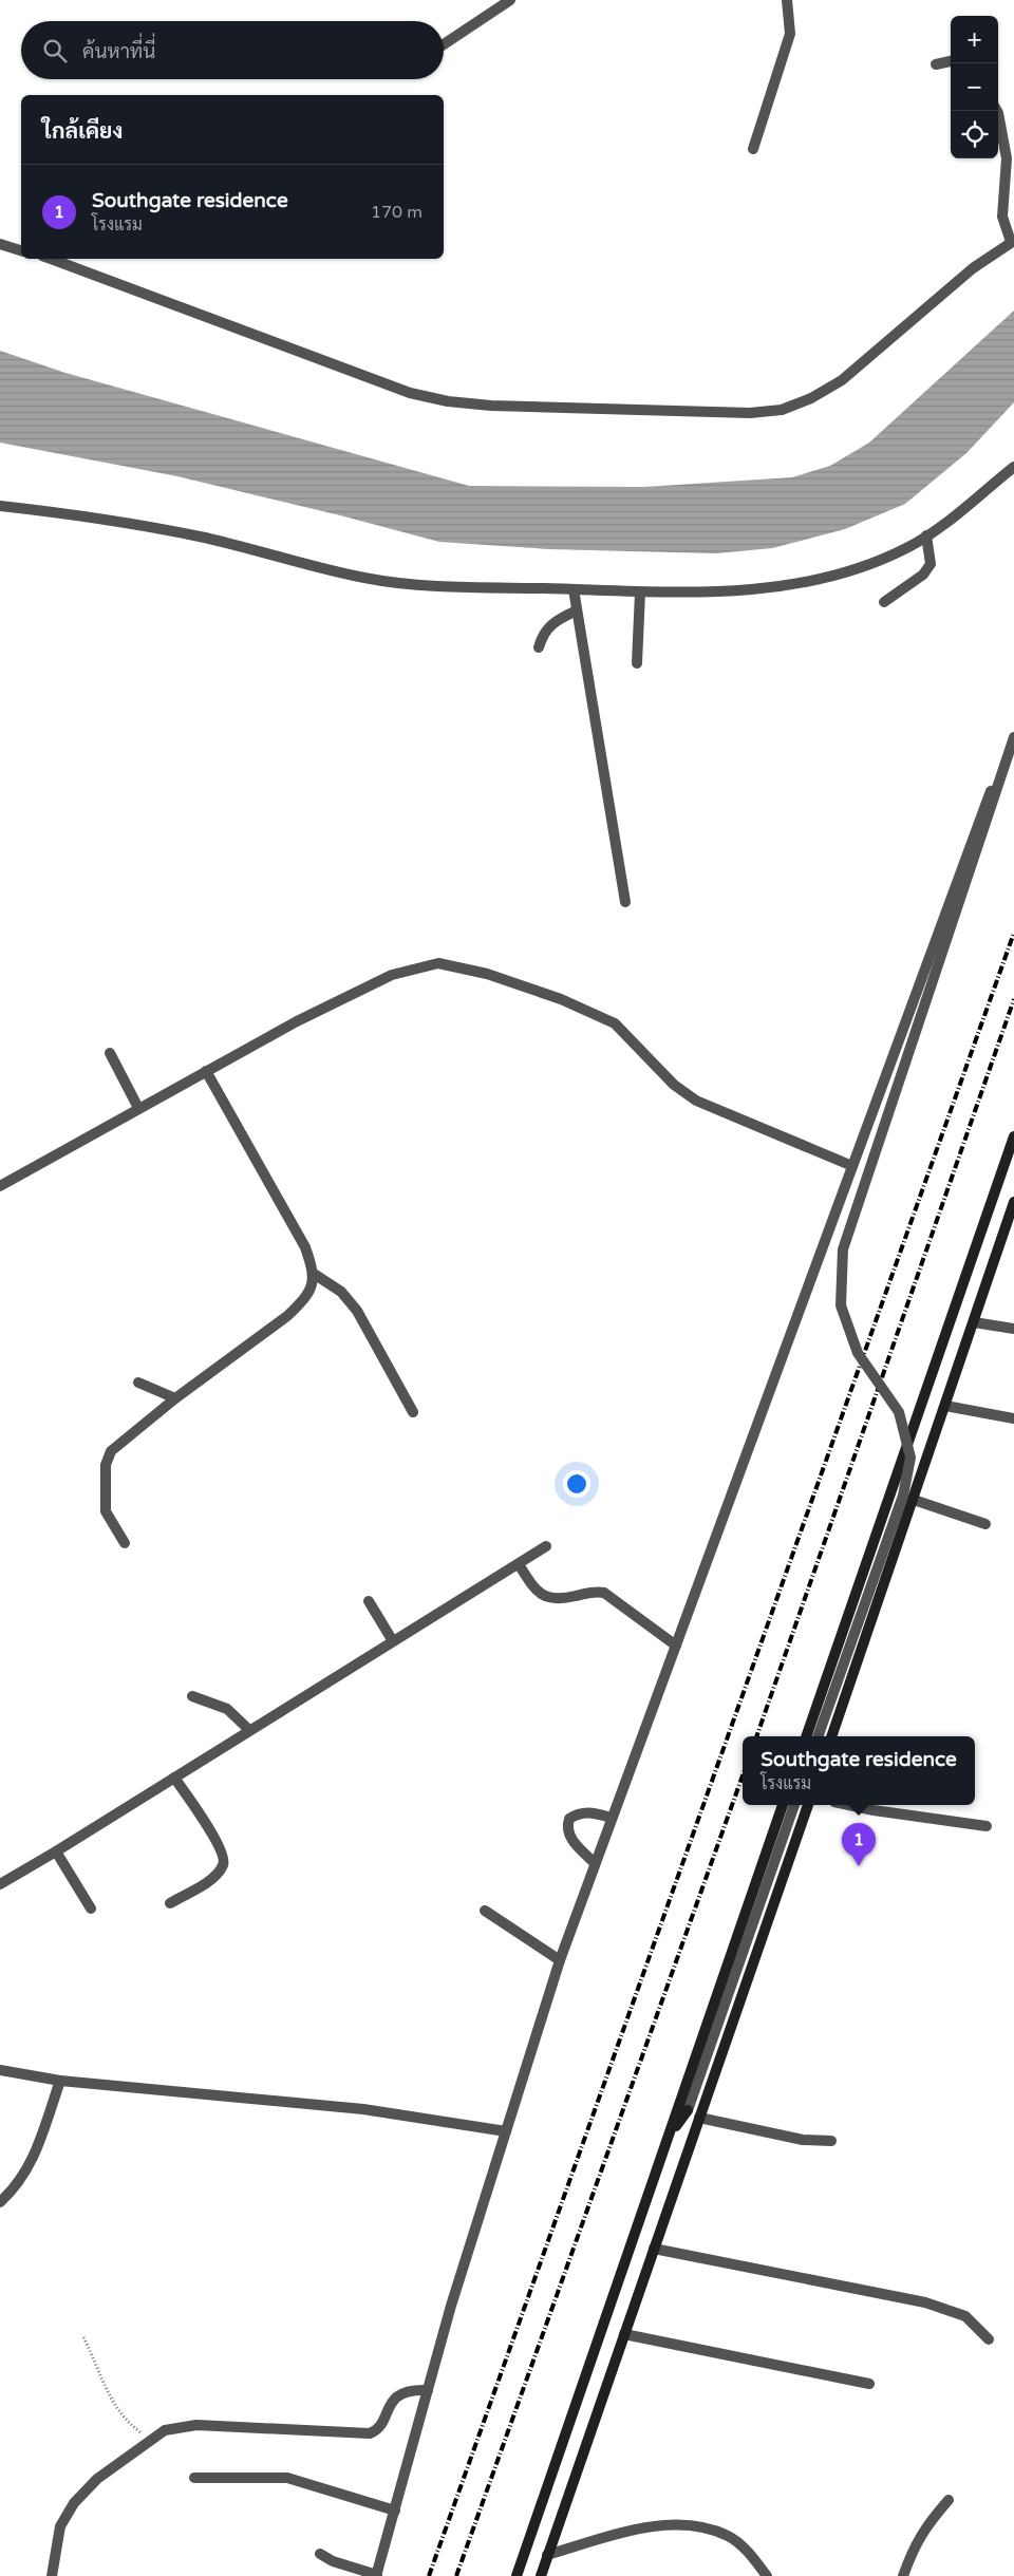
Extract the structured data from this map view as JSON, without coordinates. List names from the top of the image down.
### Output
{
  "page": {
    "map_buttons": ["+", "−"],
    "search": "ค้นหาที่นี่",
    "heading": "ใกล้เคียง",
    "list": [
      {
        "mark": "1",
        "name": "Southgate residence",
        "note": "โรงแรม",
        "value": "170 m"
      }
    ],
    "popup": ["Southgate residence", "โรงแรม"],
    "pins": "1"
  }
}
